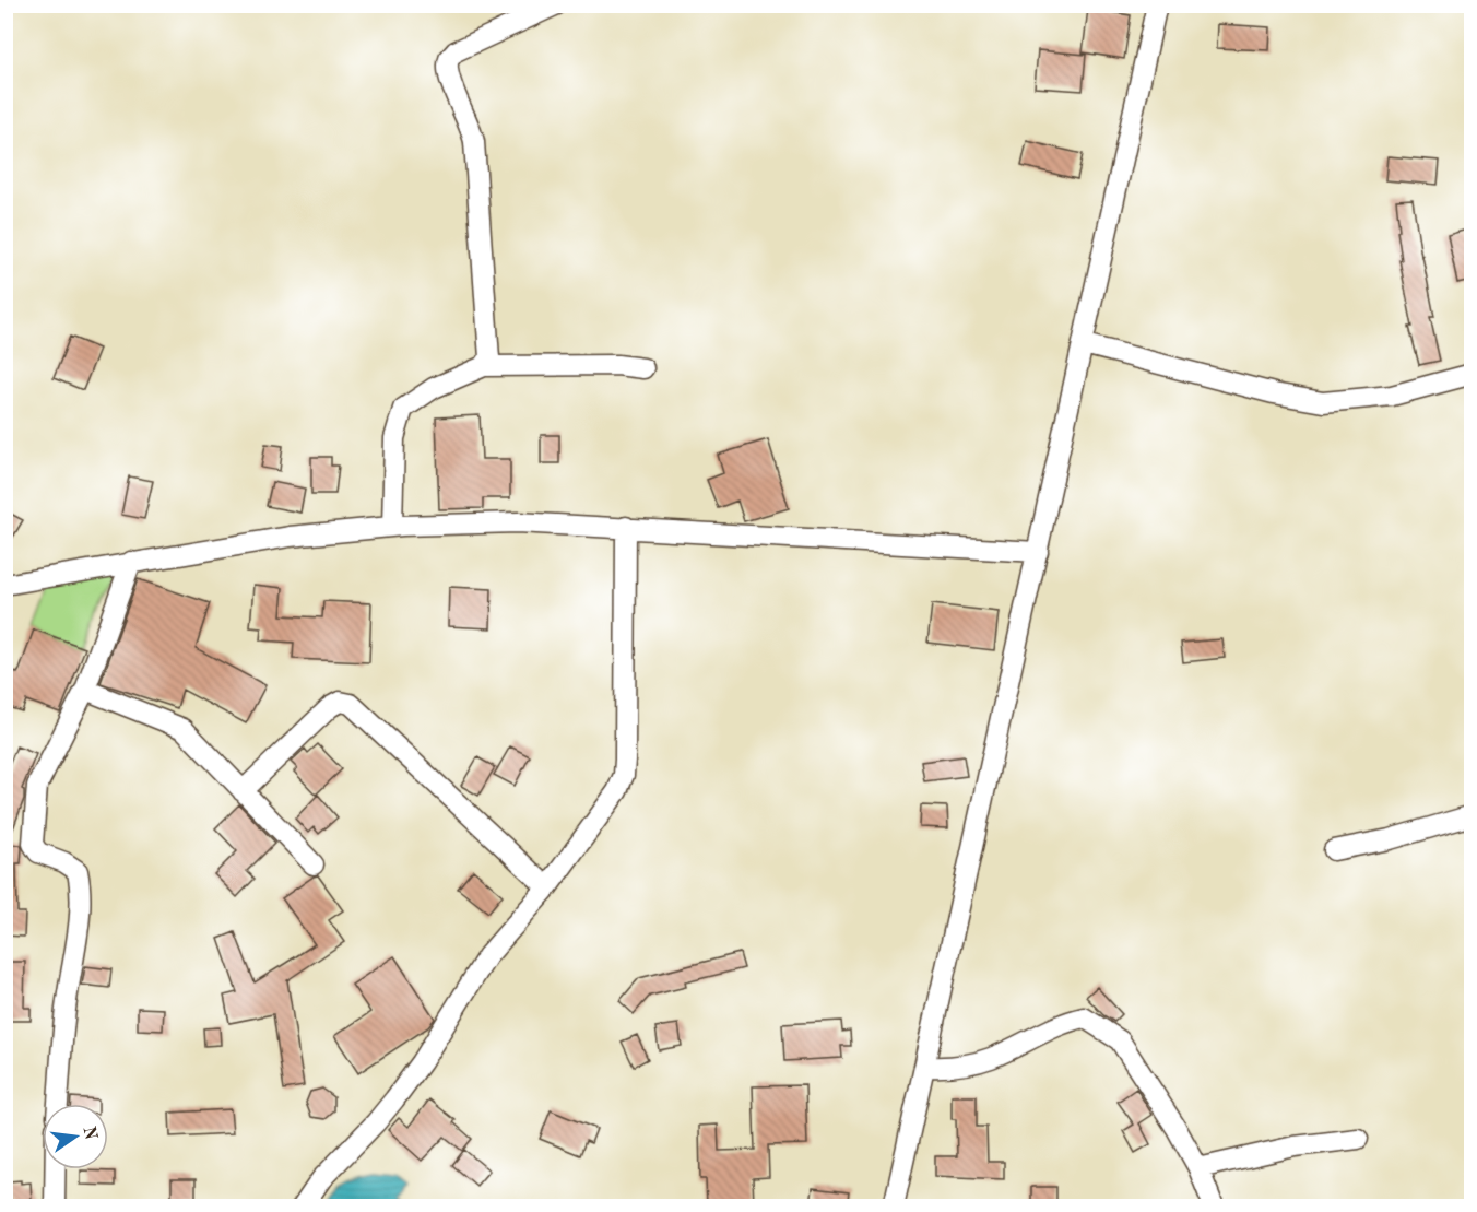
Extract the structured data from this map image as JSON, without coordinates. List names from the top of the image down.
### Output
{
  "north": "right"
}
